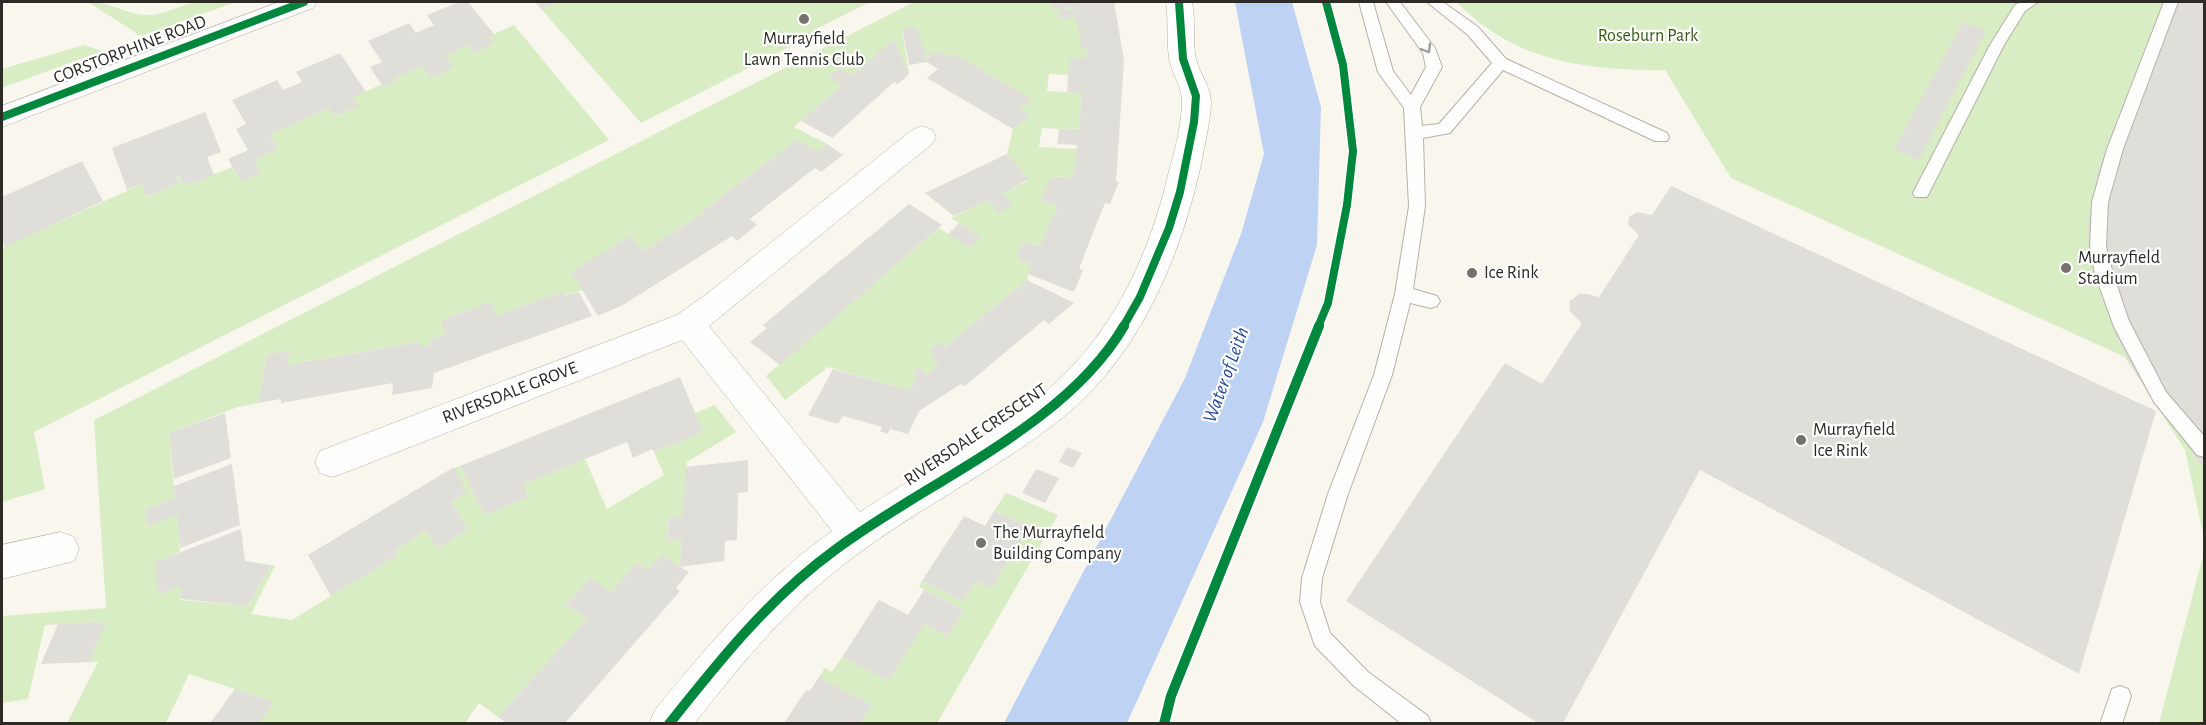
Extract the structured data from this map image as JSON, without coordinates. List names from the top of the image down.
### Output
{
  "streets": {
    "street": ["CORSTORPHINE ROAD", "RIVERSDALE GROVE", "RIVERSDALE CRESCENT"]
  },
  "water": ["Water of Leith"],
  "parks": ["Roseburn Park"],
  "places": [
    "Murrayfield Lawn Tennis Club",
    "Murrayfield Stadium",
    "Ice Rink",
    "Murrayfield Ice Rink",
    "The Murrayfield Building Company"
  ]
}
